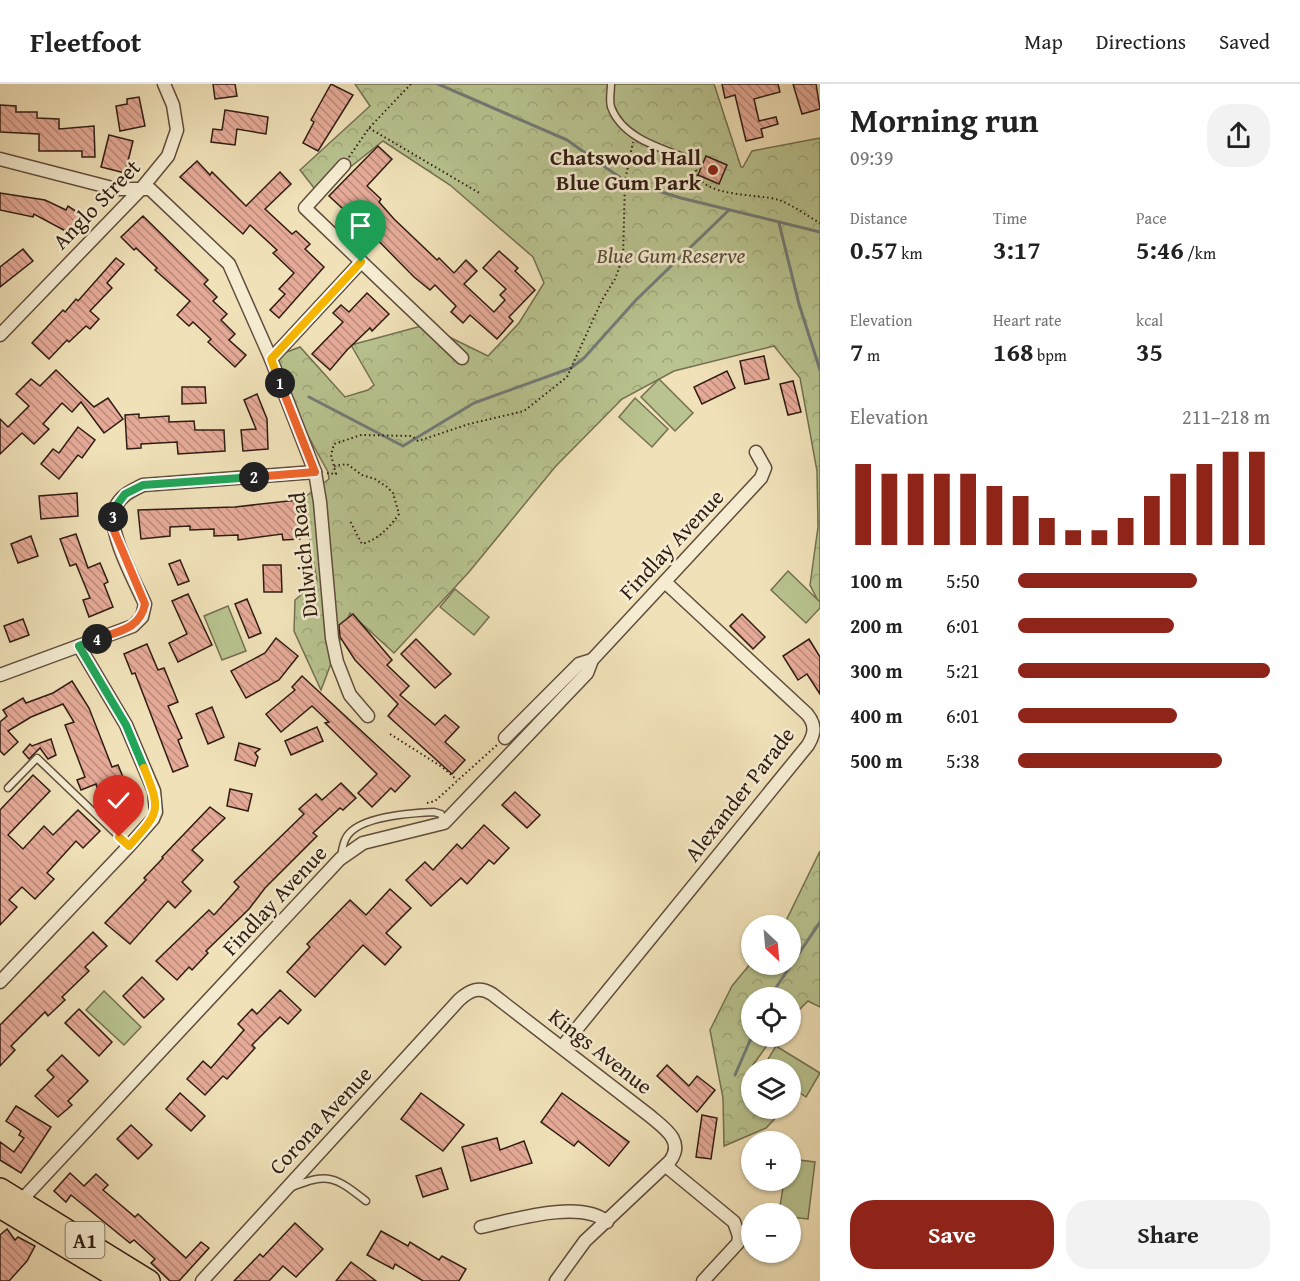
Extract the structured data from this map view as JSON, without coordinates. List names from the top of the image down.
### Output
{
  "streets": {
    "highway": ["A1"],
    "street": [
      "Anglo Street",
      "Findlay Avenue",
      "Dulwich Road",
      "Alexander Parade",
      "Kings Avenue",
      "Corona Avenue"
    ]
  },
  "crossings": [
    ["Anglo Street", "Dulwich Road"],
    ["Findlay Avenue", "Alexander Parade"],
    ["Findlay Avenue", "A1"],
    ["Alexander Parade", "Kings Avenue"],
    ["Kings Avenue", "Corona Avenue"]
  ],
  "parks": ["Blue Gum Reserve"],
  "places": ["Chatswood Hall Blue Gum Park"],
  "north": "bottom right",
  "page": {
    "header": "Fleetfoot",
    "nav": ["Map", "Directions", "Saved"],
    "heading": ["Morning run", "09:39"],
    "stats": [
      ["Distance", "0.57 km"],
      ["Time", "3:17"],
      ["Pace", "5:46 /km"],
      ["Elevation", "7 m"],
      ["Heart rate", "168 bpm"],
      ["kcal", "35"]
    ],
    "pins": [
      "1",
      "2",
      "3",
      "4"
    ],
    "chart": ["Elevation", "211–218 m"],
    "list": [
      {
        "name": "100 m",
        "note": "5:50"
      },
      {
        "name": "200 m",
        "note": "6:01"
      },
      {
        "name": "300 m",
        "note": "5:21"
      },
      {
        "name": "400 m",
        "note": "6:01"
      },
      {
        "name": "500 m",
        "note": "5:38"
      }
    ],
    "map_buttons": ["+", "−"],
    "buttons": ["Save", "Share"]
  }
}
